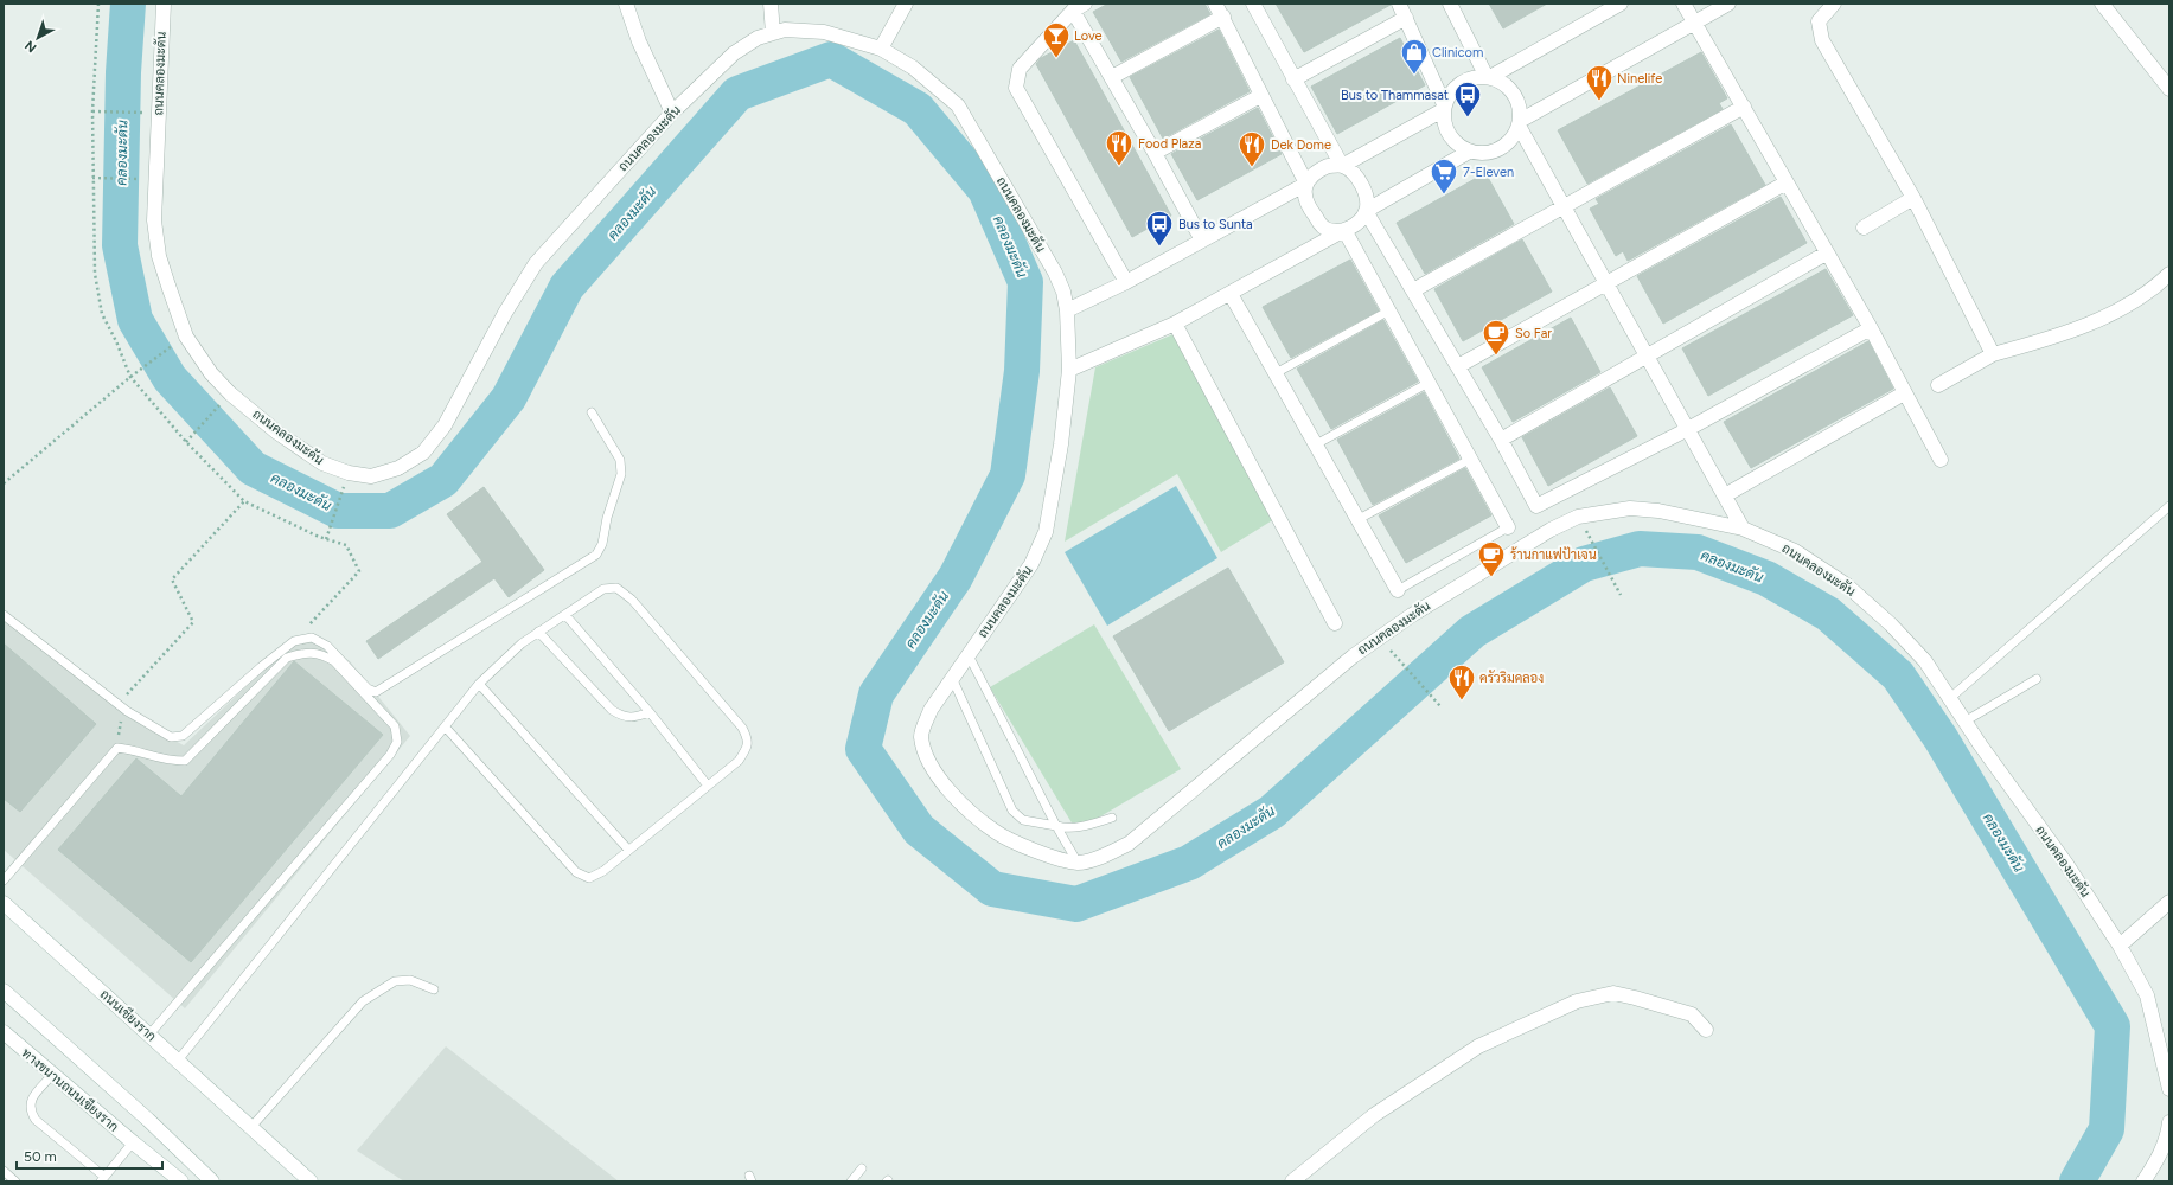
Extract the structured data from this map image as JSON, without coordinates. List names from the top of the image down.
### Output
{
  "streets": {
    "street": ["ถนนคลองมะดัน", "ถนนเชียงราก", "ทางขนานถนนเชียงราก"]
  },
  "water": ["คลองมะดัน"],
  "places": {
    "bar": ["Love"],
    "shop": ["Clinicom"],
    "restaurant": [
      "Ninelife",
      "Food Plaza",
      "Dek Dome",
      "ครัวริมคลอง"
    ],
    "bus stop": ["Bus to Thammasat", "Bus to Sunta"],
    "supermarket": ["7-Eleven"],
    "cafe": ["So Far", "ร้านกาแฟป้าเจน"]
  },
  "scale_bar": "50 m",
  "north": "bottom left"
}
